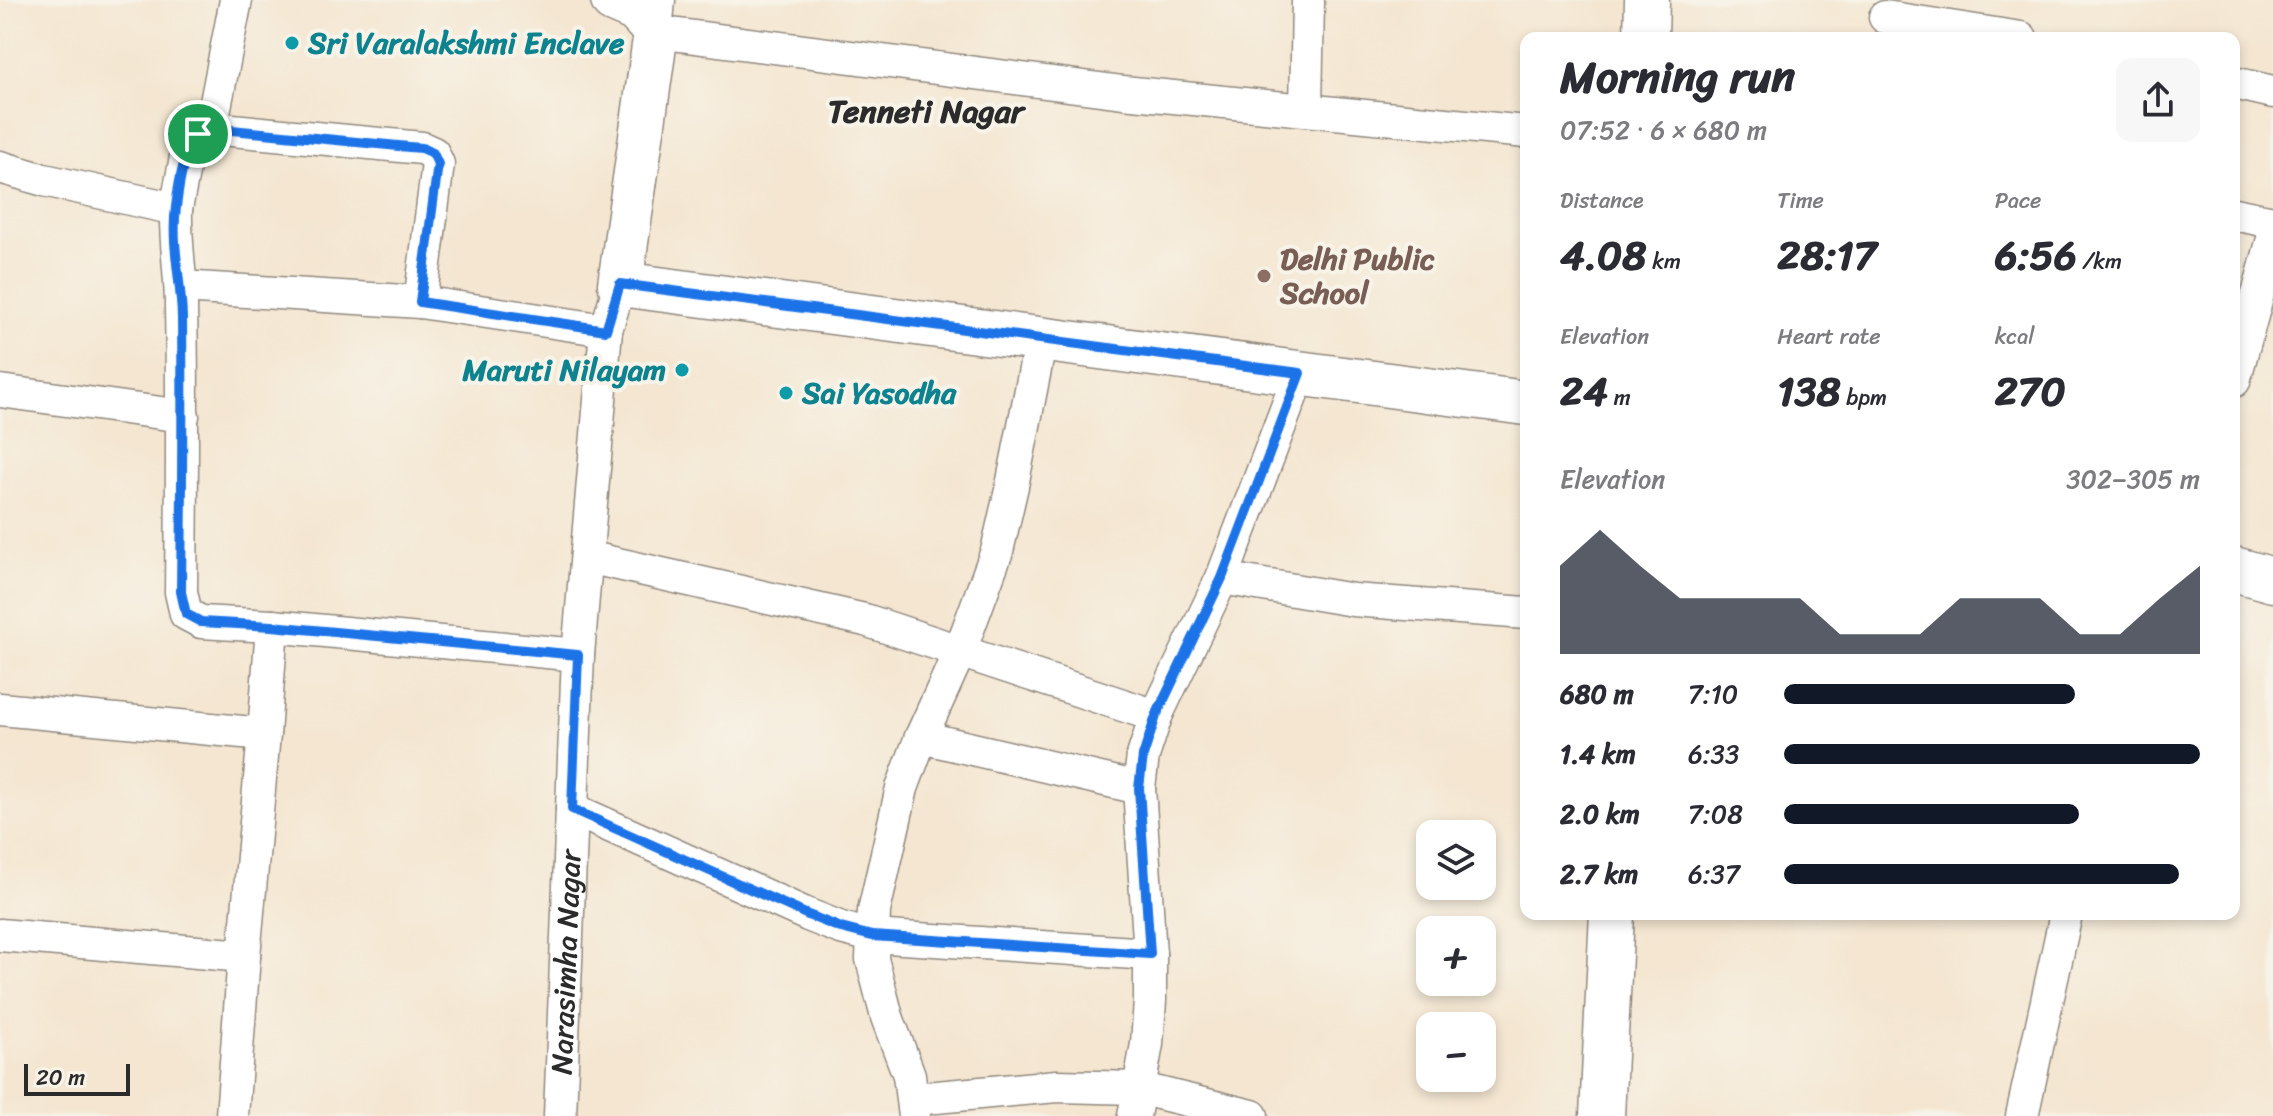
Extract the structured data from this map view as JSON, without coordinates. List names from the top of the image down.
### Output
{
  "streets": {
    "street": ["Narasimha Nagar"]
  },
  "districts": ["Tenneti Nagar"],
  "places": [
    "Sri Varalakshmi Enclave",
    "Delhi Public School",
    "Maruti Nilayam",
    "Sai Yasodha"
  ],
  "scale_bar": "20 m",
  "page": {
    "heading": ["Morning run", "07:52 · 6 × 680 m"],
    "stats": [
      ["Distance", "4.08 km"],
      ["Time", "28:17"],
      ["Pace", "6:56 /km"],
      ["Elevation", "24 m"],
      ["Heart rate", "138 bpm"],
      ["kcal", "270"]
    ],
    "chart": ["Elevation", "302–305 m"],
    "list": [
      {
        "name": "680 m",
        "note": "7:10"
      },
      {
        "name": "1.4 km",
        "note": "6:33"
      },
      {
        "name": "2.0 km",
        "note": "7:08"
      },
      {
        "name": "2.7 km",
        "note": "6:37"
      }
    ],
    "map_buttons": ["+", "−"],
    "scale": "20 m"
  }
}
